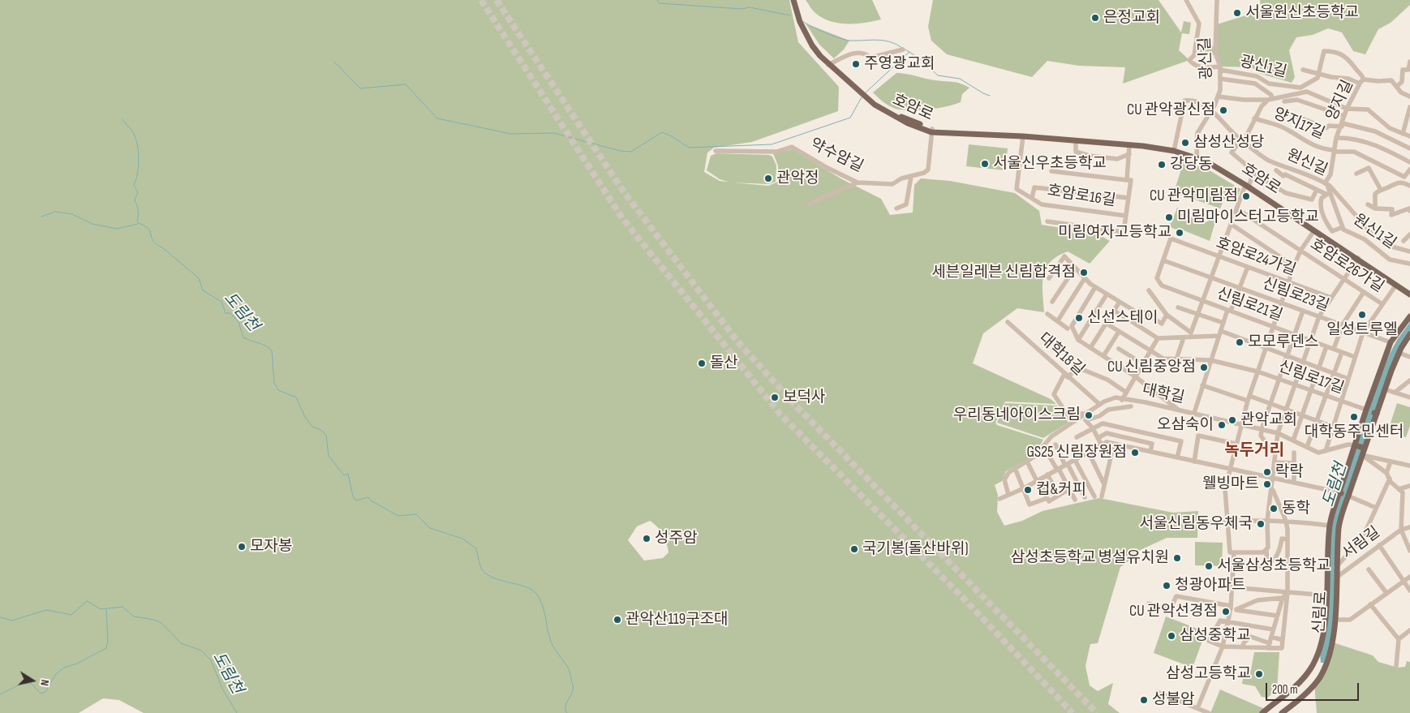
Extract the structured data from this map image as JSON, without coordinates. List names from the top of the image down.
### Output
{
  "streets": {
    "main road": ["호암로", "신림로"],
    "street": [
      "광신길",
      "광신1길",
      "양지길",
      "양지17길",
      "약수암길",
      "원신길",
      "호암로16길",
      "원신1길",
      "호암로24가길",
      "호암로26가길",
      "신림로23길",
      "신림로21길",
      "대학18길",
      "신림로17길",
      "대학길",
      "서림길"
    ]
  },
  "crossings": [
    ["광신길", "광신1길"],
    ["광신길", "호암로"],
    ["광신길", "원신길"],
    ["양지길", "양지17길"],
    ["양지길", "원신길"],
    ["양지길", "원신1길"],
    ["호암로", "약수암길"],
    ["호암로", "원신길"],
    ["호암로", "호암로16길"],
    ["원신길", "원신1길"],
    ["호암로24가길", "신림로23길"],
    ["호암로24가길", "신림로21길"],
    ["호암로26가길", "신림로23길"],
    ["신림로23길", "신림로21길"],
    ["신림로23길", "신림로17길"],
    ["신림로23길", "대학길"],
    ["신림로23길", "신림로"],
    ["대학18길", "대학길"],
    ["신림로17길", "신림로"],
    ["대학길", "신림로"],
    ["서림길", "신림로"]
  ],
  "districts": ["녹두거리"],
  "water": ["도림천"],
  "places": [
    "서울원신초등학교",
    "은정교회",
    "주영광교회",
    "CU 관악광신점",
    "삼성산성당",
    "서울신우초등학교",
    "강당동",
    "관악정",
    "CU 관악미림점",
    "미림마이스터고등학교",
    "미림여자고등학교",
    "세븐일레븐 신림합격점",
    "일성트루엘",
    "신선스테이",
    "모모루덴스",
    "돌산",
    "CU 신림중앙점",
    "보덕사",
    "우리동네아이스크림",
    "대학동주민센터",
    "관악교회",
    "오삼숙이",
    "GS25 신림장원점",
    "락락",
    "웰빙마트",
    "컵&커피",
    "동학",
    "서울신림동우체국",
    "성주암",
    "모자봉",
    "국기봉(돌산바위)",
    "삼성초등학교 병설유치원",
    "서울삼성초등학교",
    "청광아파트",
    "CU 관악선경점",
    "관악산119구조대",
    "삼성중학교",
    "삼성고등학교",
    "성불암"
  ],
  "scale_bar": "200 m",
  "north": "right"
}
